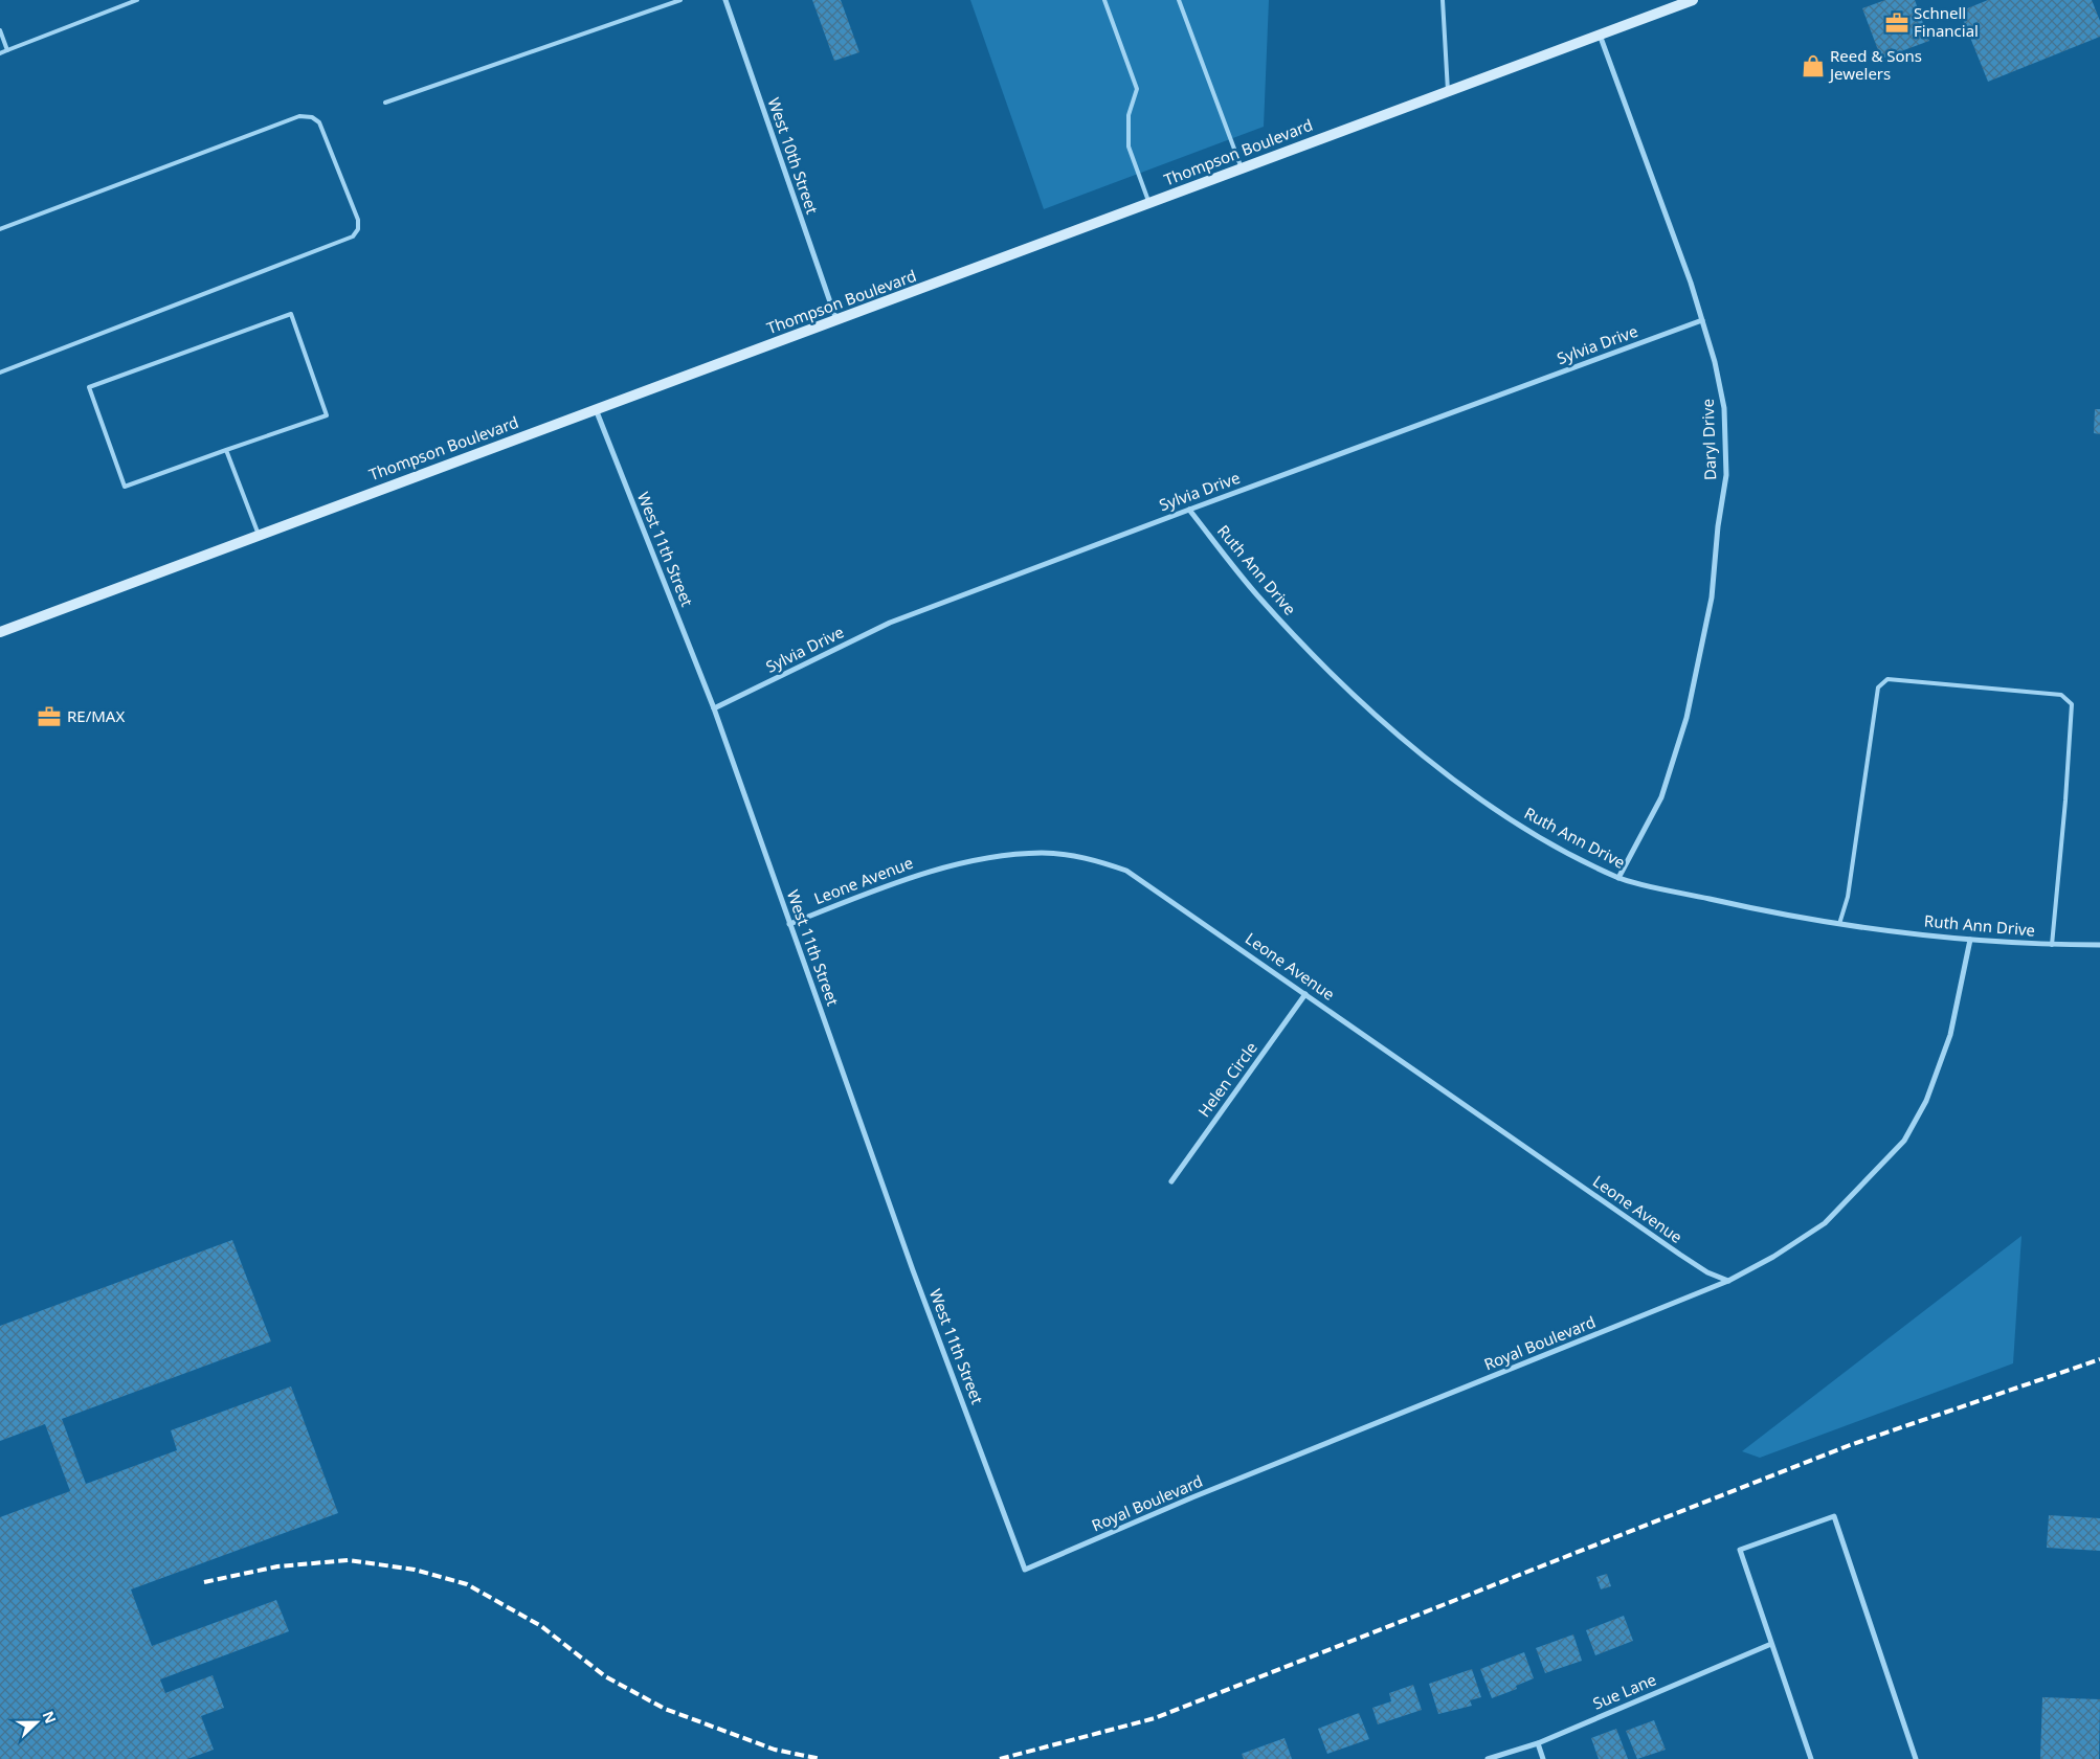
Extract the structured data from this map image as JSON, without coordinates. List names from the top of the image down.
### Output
{
  "streets": {
    "main road": ["Thompson Boulevard"],
    "street": [
      "West 10th Street",
      "Sylvia Drive",
      "Daryl Drive",
      "West 11th Street",
      "Ruth Ann Drive",
      "Leone Avenue",
      "Helen Circle",
      "Royal Boulevard",
      "Sue Lane"
    ]
  },
  "crossings": [
    ["Thompson Boulevard", "West 10th Street"],
    ["Thompson Boulevard", "Daryl Drive"],
    ["Thompson Boulevard", "West 11th Street"],
    ["Sylvia Drive", "Daryl Drive"],
    ["Sylvia Drive", "West 11th Street"],
    ["Sylvia Drive", "Ruth Ann Drive"],
    ["Daryl Drive", "Ruth Ann Drive"],
    ["West 11th Street", "Leone Avenue"],
    ["West 11th Street", "Royal Boulevard"],
    ["Ruth Ann Drive", "Royal Boulevard"],
    ["Leone Avenue", "Helen Circle"],
    ["Leone Avenue", "Royal Boulevard"]
  ],
  "places": {
    "office": ["Schnell Financial", "RE/MAX"],
    "shop": ["Reed & Sons Jewelers"]
  },
  "north": "right"
}
